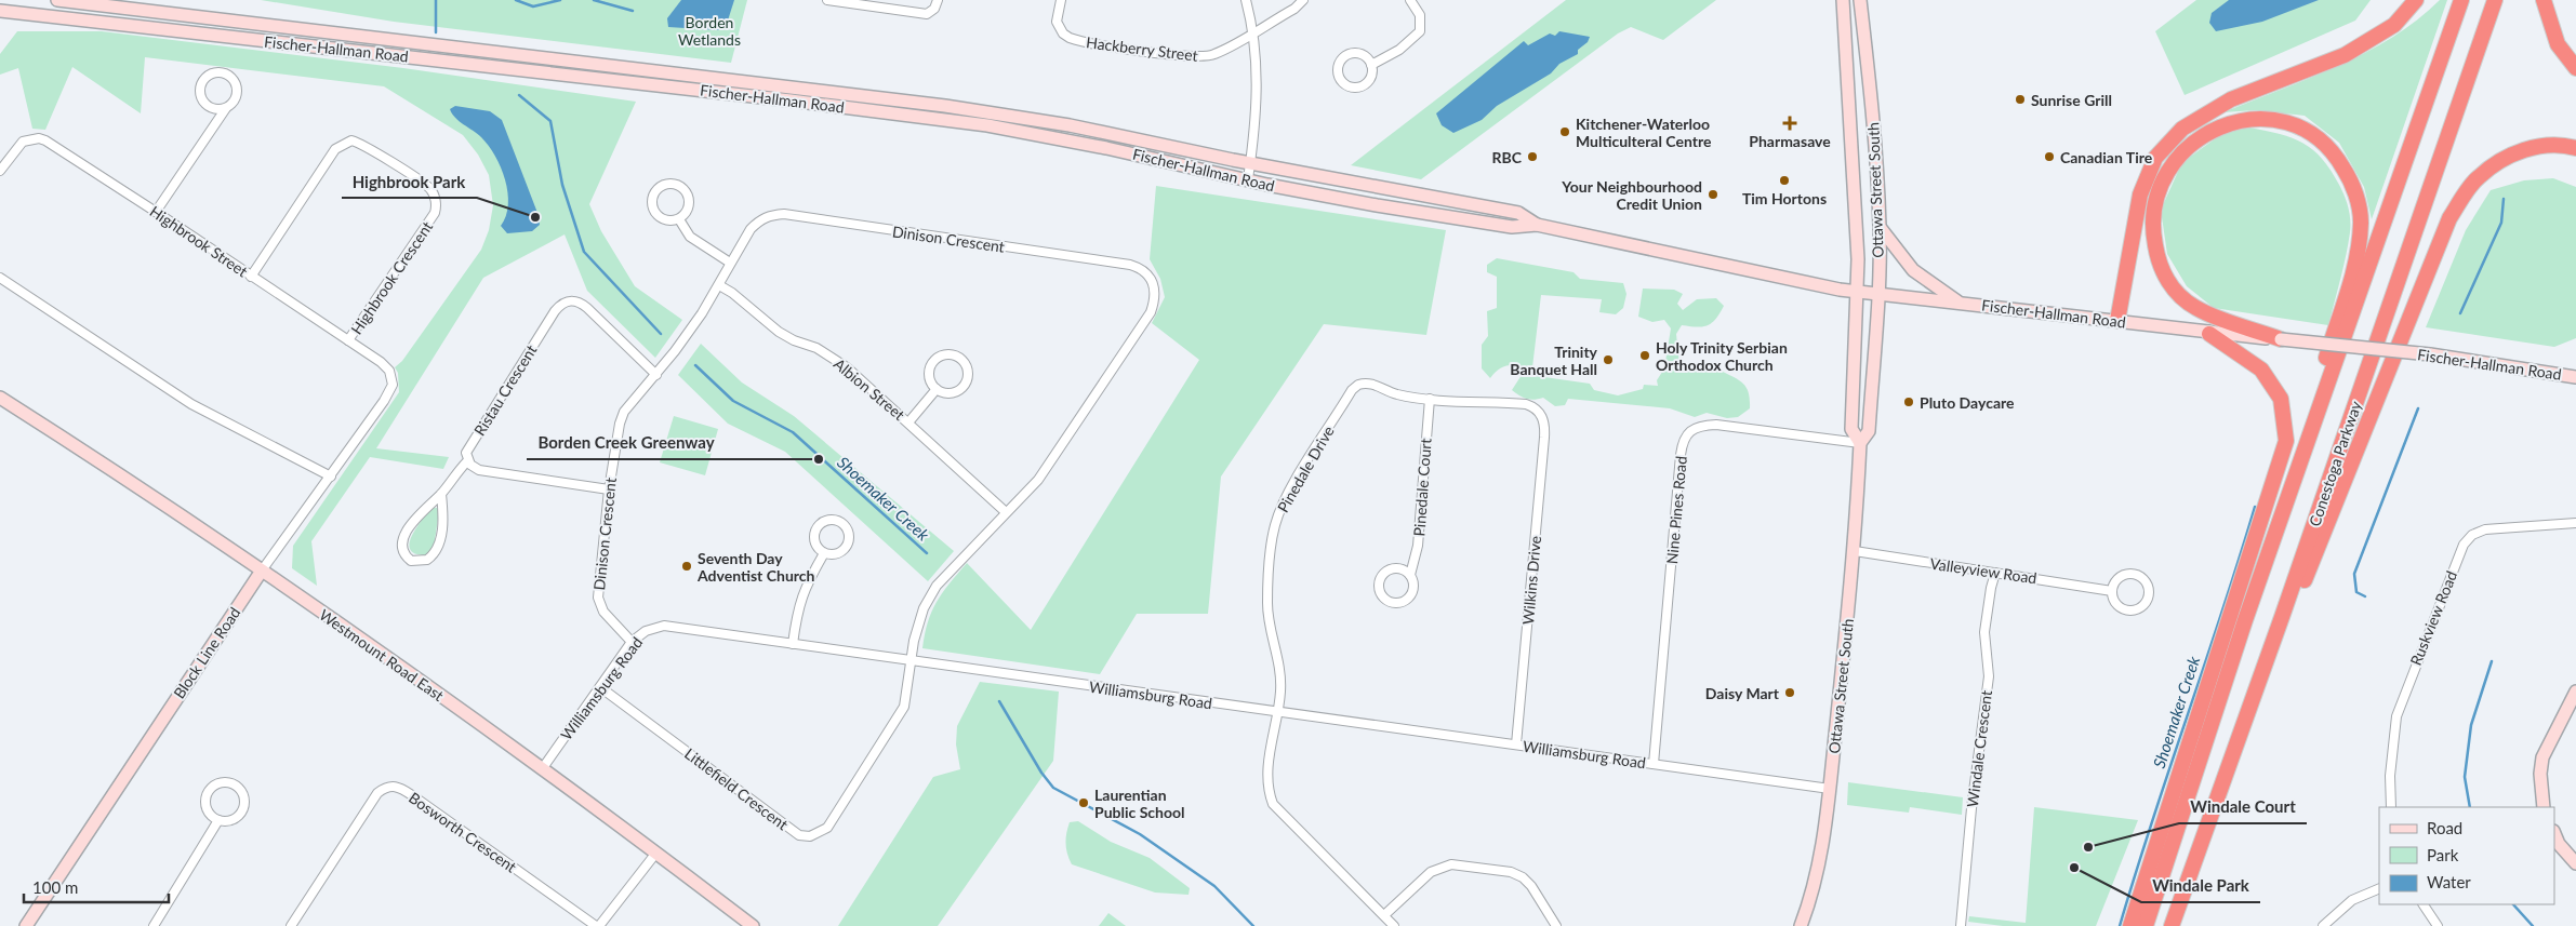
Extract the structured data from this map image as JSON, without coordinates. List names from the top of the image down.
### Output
{
  "streets": {
    "highway": ["Conestoga Parkway"],
    "main road": [
      "Fischer-Hallman Road",
      "Ottawa Street South",
      "Block Line Road",
      "Westmount Road East"
    ],
    "street": [
      "Hackberry Street",
      "Dinison Crescent",
      "Highbrook Street",
      "Highbrook Crescent",
      "Albion Street",
      "Ristau Crescent",
      "Pinedale Drive",
      "Pinedale Court",
      "Nine Pines Road",
      "Valleyview Road",
      "Wilkins Drive",
      "Ruskview Road",
      "Williamsburg Road",
      "Windale Crescent",
      "Littlefield Crescent",
      "Bosworth Crescent"
    ]
  },
  "crossings": [
    ["Fischer-Hallman Road", "Ottawa Street South"],
    ["Ottawa Street South", "Nine Pines Road"],
    ["Ottawa Street South", "Valleyview Road"],
    ["Ottawa Street South", "Williamsburg Road"],
    ["Dinison Crescent", "Albion Street"],
    ["Dinison Crescent", "Ristau Crescent"],
    ["Dinison Crescent", "Williamsburg Road"],
    ["Dinison Crescent", "Littlefield Crescent"],
    ["Highbrook Street", "Highbrook Crescent"],
    ["Highbrook Street", "Block Line Road"],
    ["Pinedale Drive", "Pinedale Court"],
    ["Pinedale Drive", "Wilkins Drive"],
    ["Pinedale Drive", "Williamsburg Road"],
    ["Nine Pines Road", "Williamsburg Road"],
    ["Valleyview Road", "Windale Crescent"],
    ["Wilkins Drive", "Williamsburg Road"],
    ["Block Line Road", "Westmount Road East"],
    ["Westmount Road East", "Williamsburg Road"],
    ["Williamsburg Road", "Littlefield Crescent"]
  ],
  "water": ["Shoemaker Creek"],
  "parks": ["Borden Wetlands"],
  "places": {
    "other": [
      "Sunrise Grill",
      "Kitchener-Waterloo Multiculteral Centre",
      "RBC",
      "Canadian Tire",
      "Tim Hortons",
      "Your Neighbourhood Credit Union",
      "Highbrook Park",
      "Holy Trinity Serbian Orthodox Church",
      "Trinity Banquet Hall",
      "Pluto Daycare",
      "Borden Creek Greenway",
      "Seventh Day Adventist Church",
      "Daisy Mart",
      "Laurentian Public School",
      "Windale Court",
      "Windale Park"
    ],
    "health": ["Pharmasave"]
  },
  "legend": ["Road", "Park", "Water"],
  "scale_bar": "100 m"
}
